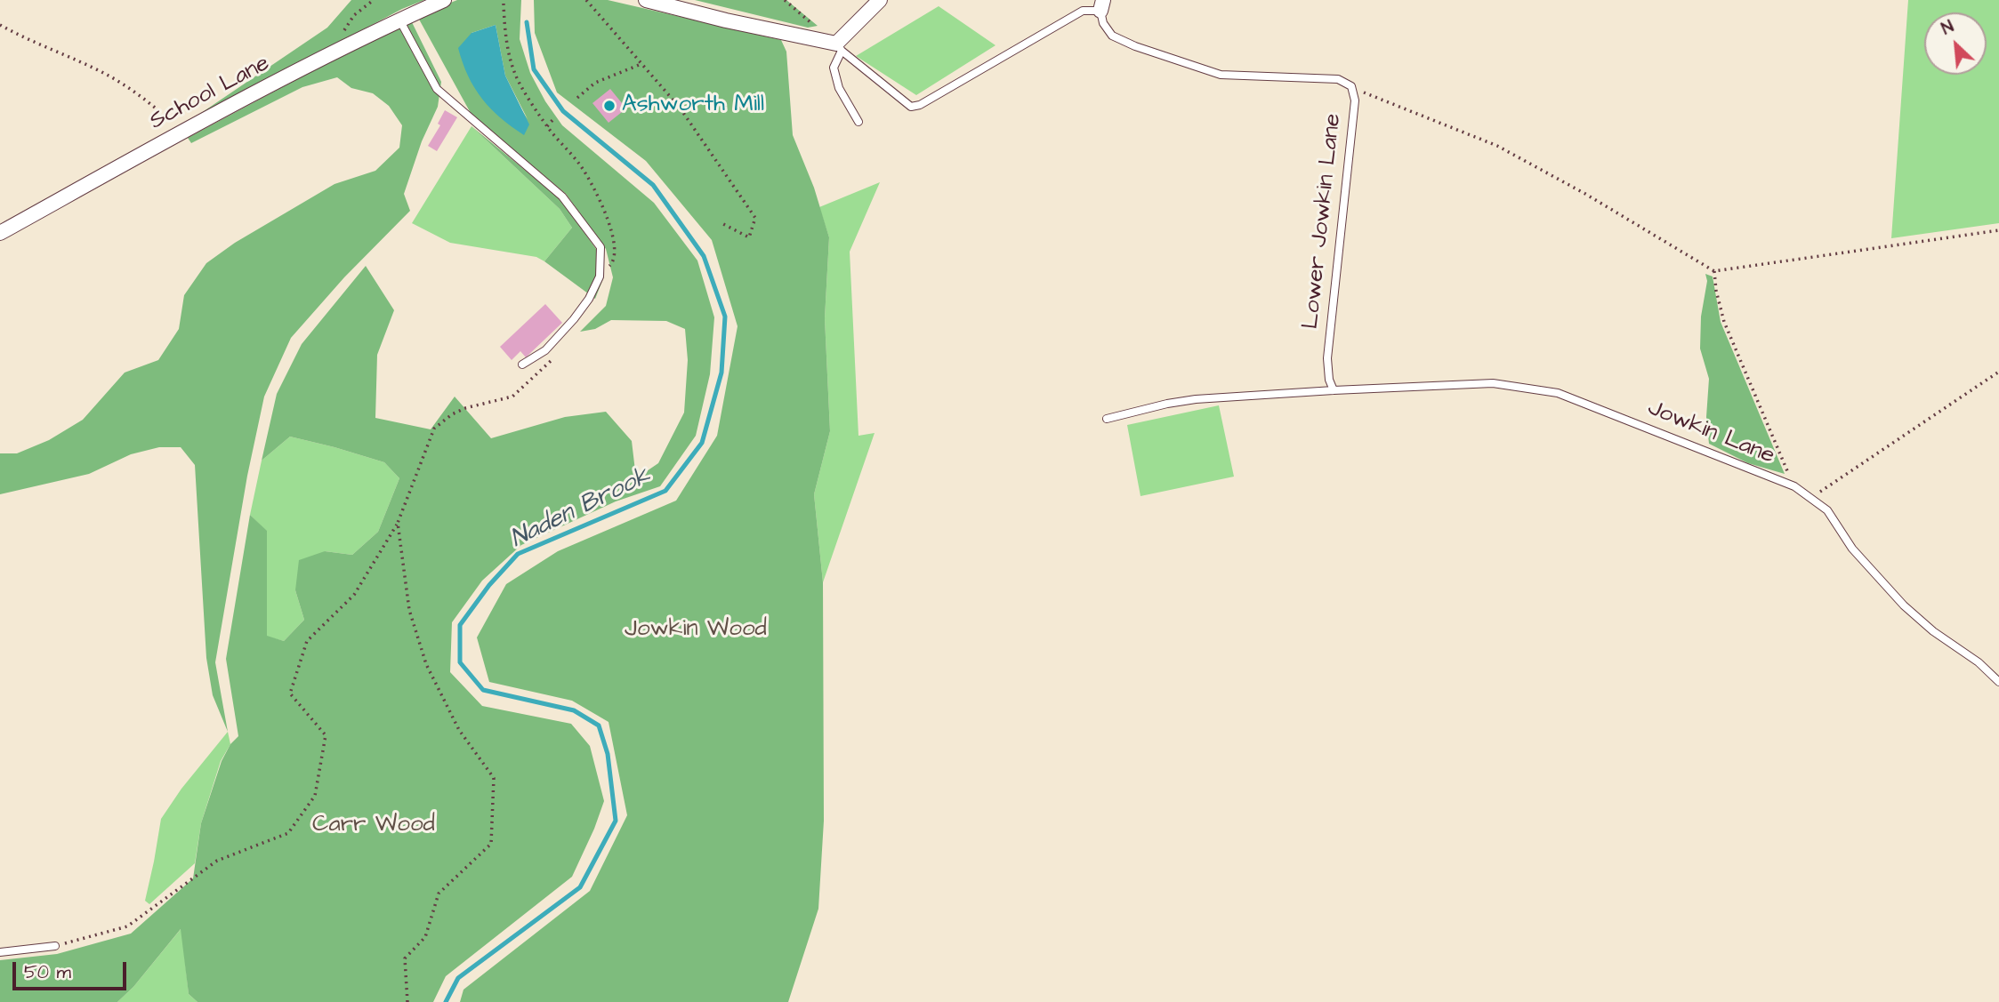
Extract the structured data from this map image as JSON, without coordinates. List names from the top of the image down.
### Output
{
  "streets": {
    "street": ["School Lane"],
    "lane": ["Lower Jowkin Lane", "Jowkin Lane"]
  },
  "crossings": [
    ["Lower Jowkin Lane", "Jowkin Lane"]
  ],
  "water": ["Naden Brook"],
  "parks": ["Jowkin Wood", "Carr Wood"],
  "places": ["Ashworth Mill"],
  "scale_bar": "50 m",
  "north": "top left"
}
